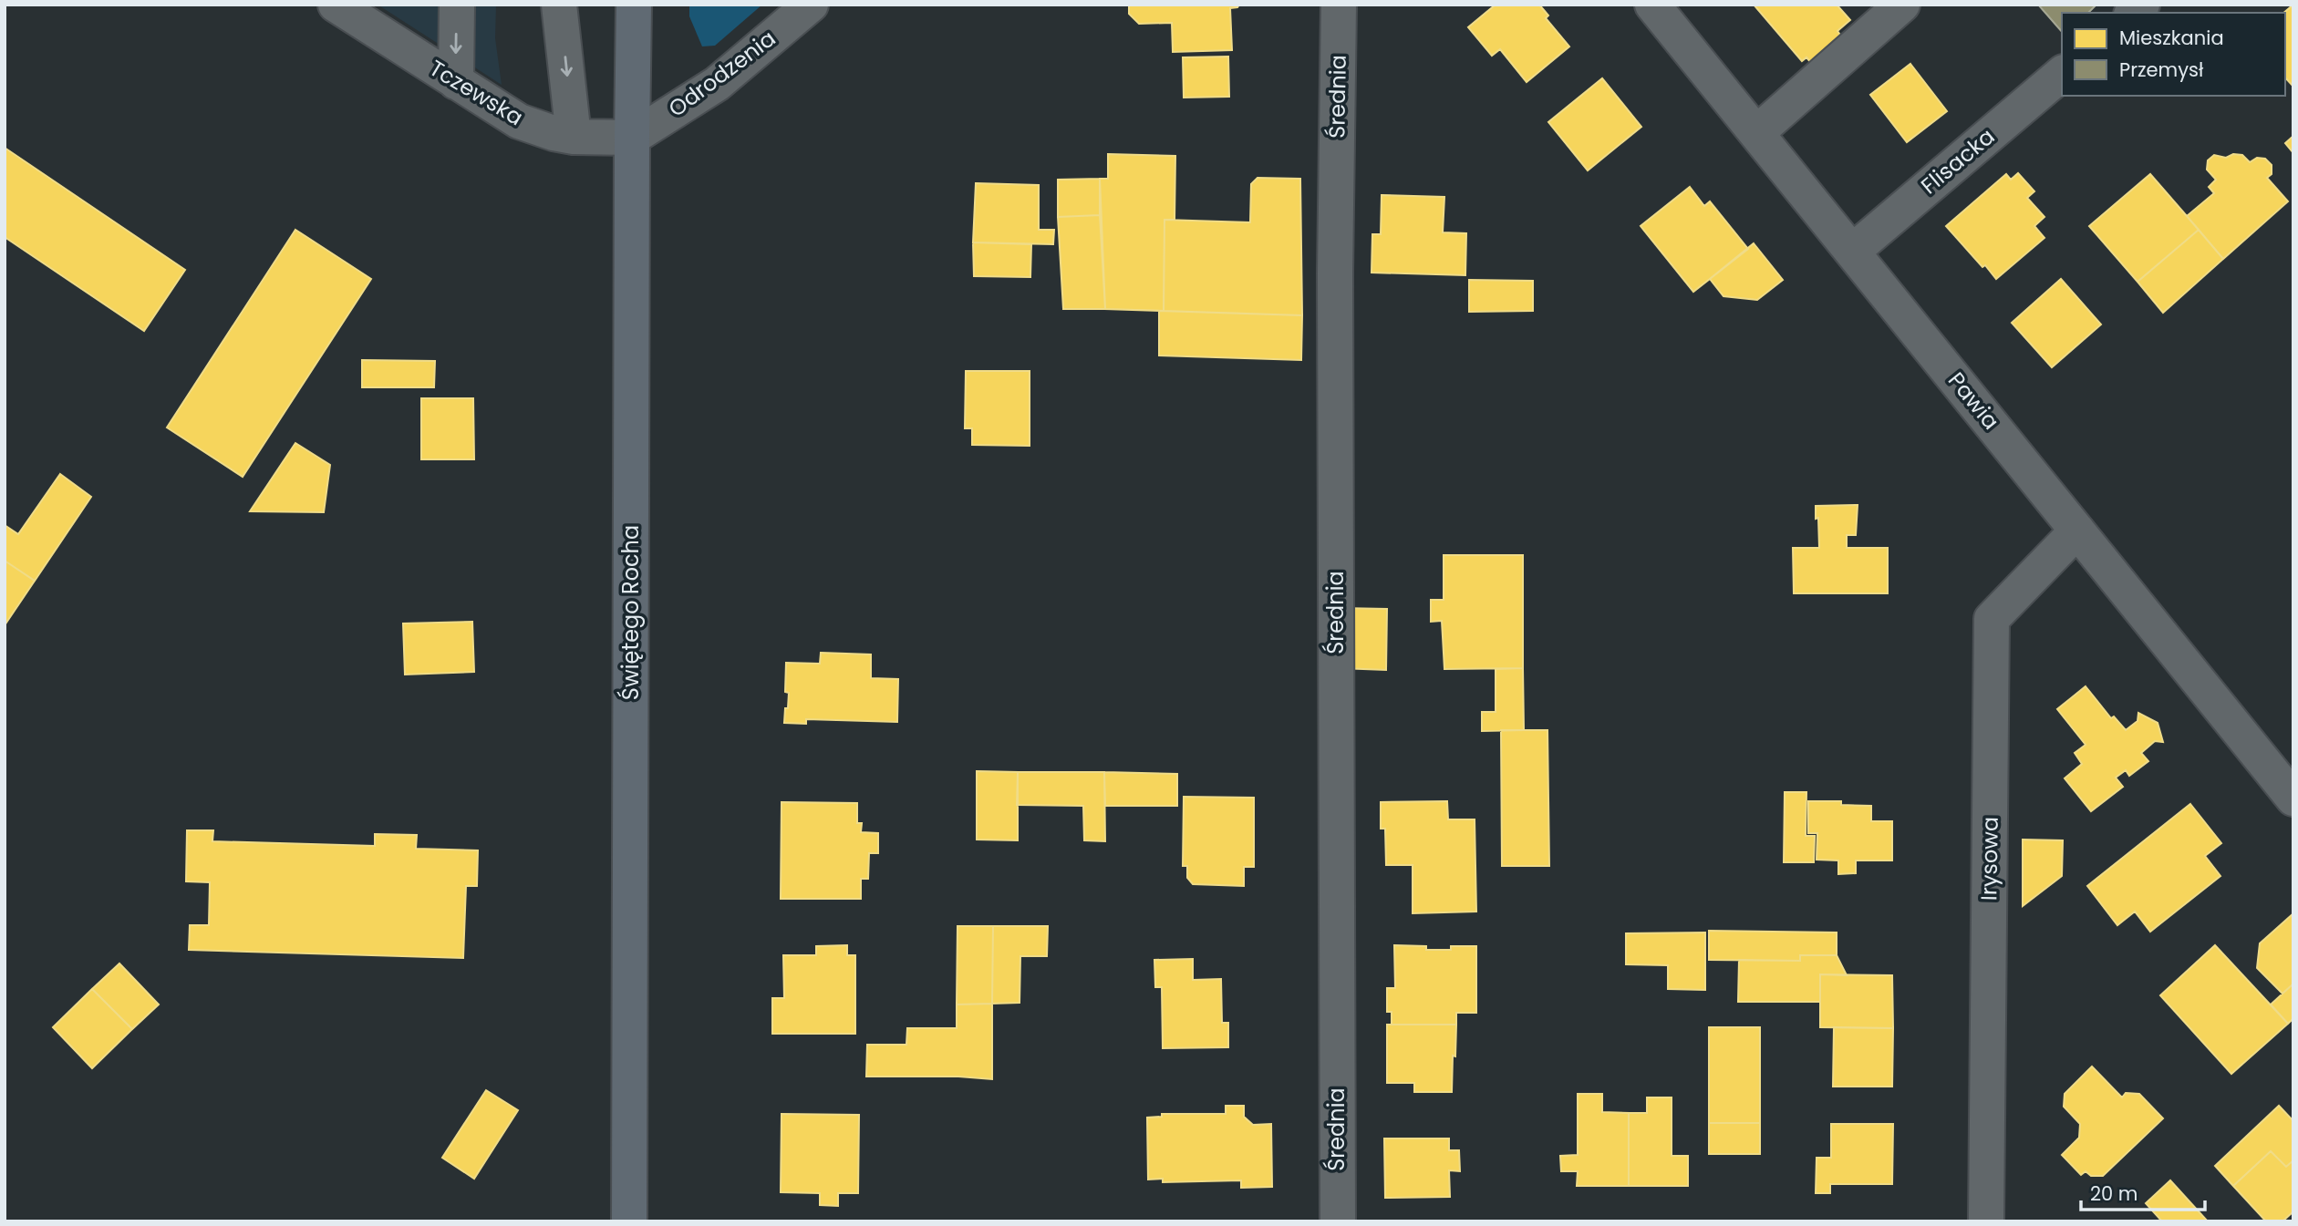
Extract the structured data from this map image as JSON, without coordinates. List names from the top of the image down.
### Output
{
  "streets": {
    "main road": ["Świętego Rocha"],
    "street": [
      "Odrodzenia",
      "Tczewska",
      "Średnia",
      "Flisacka",
      "Pawia",
      "Irysowa"
    ]
  },
  "crossings": [
    ["Odrodzenia", "Tczewska"],
    ["Odrodzenia", "Świętego Rocha"],
    ["Tczewska", "Świętego Rocha"],
    ["Flisacka", "Pawia"],
    ["Pawia", "Irysowa"]
  ],
  "legend": ["Mieszkania", "Przemysł"],
  "scale_bar": "20 m"
}
